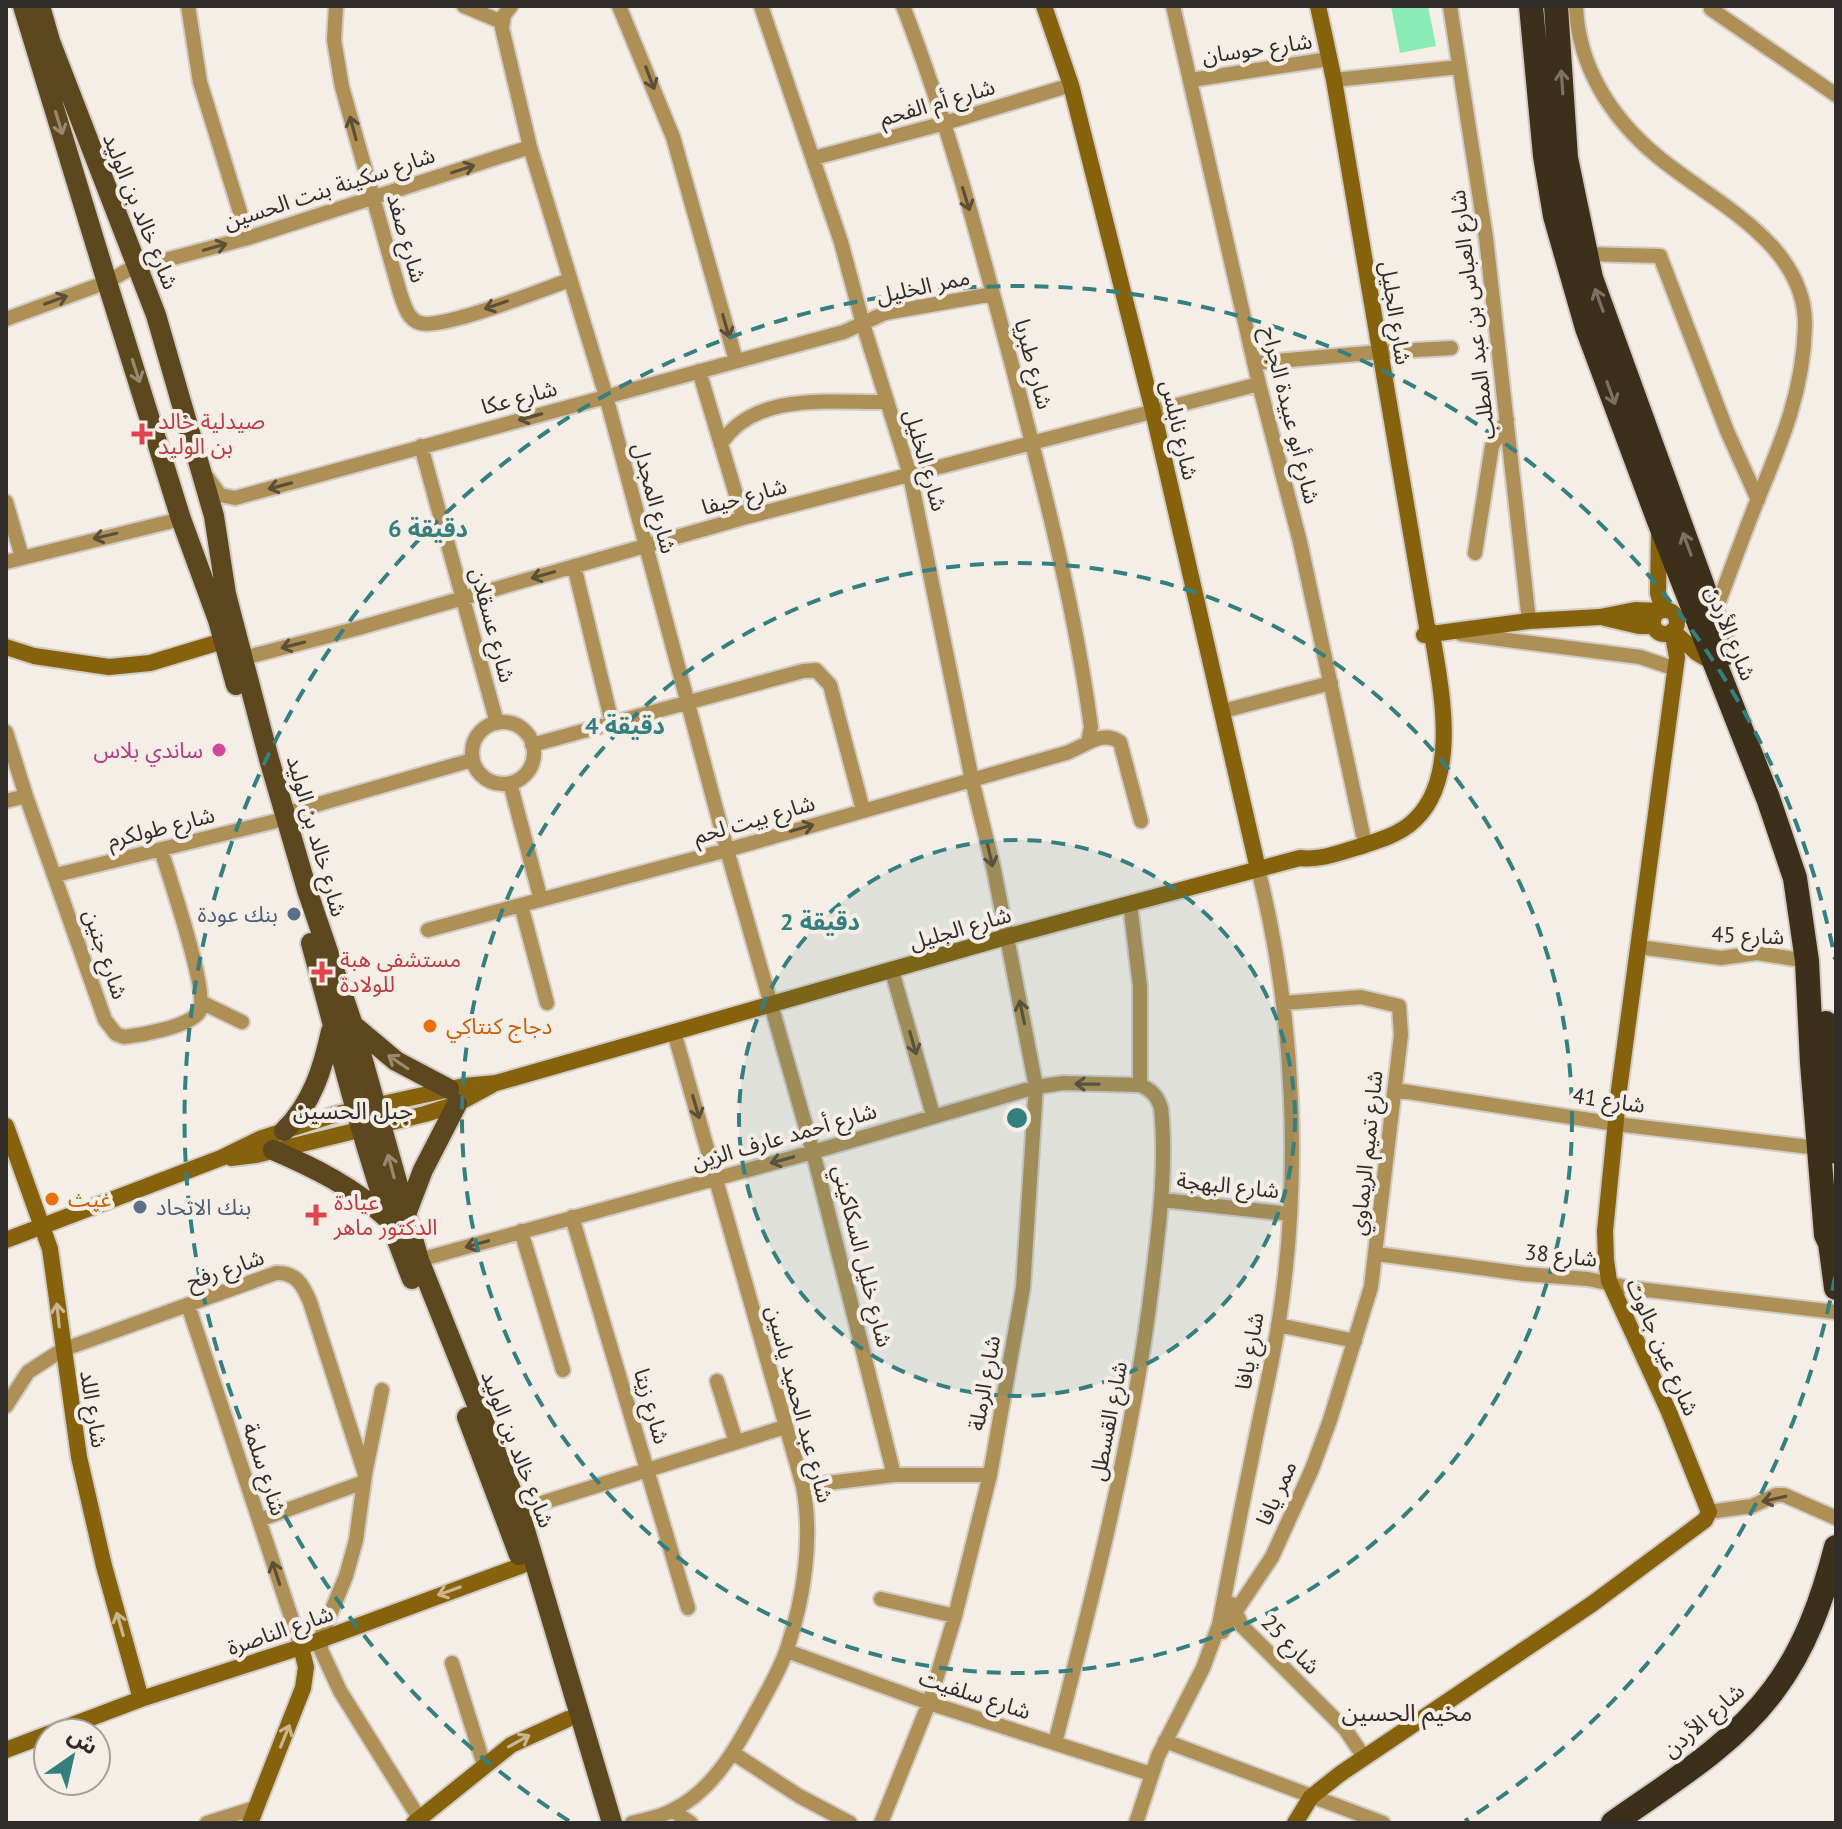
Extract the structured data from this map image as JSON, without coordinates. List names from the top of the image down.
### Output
{
  "streets": {
    "highway": ["شارع الأردن"],
    "main road": ["شارع خالد بن الوليد"],
    "street": [
      "شارع حوسان",
      "شارع أم الفحم",
      "شارع سكينة بنت الحسين",
      "شارع صفد",
      "ممر الخليل",
      "شارع الجليل",
      "شارع العباس بن عبد المطلب",
      "شارع طبريا",
      "شارع عكا",
      "شارع أبو عبيدة الجراح",
      "شارع نابلس",
      "شارع الخليل",
      "شارع حيفا",
      "شارع المجدل",
      "شارع عسقلان",
      "شارع بيت لحم",
      "شارع طولكرم",
      "شارع 45",
      "شارع جنين",
      "شارع 41",
      "شارع أحمد عارف الزين",
      "شارع تميم الريماوي",
      "شارع البهجة",
      "شارع 38",
      "شارع خليل السكاكيني",
      "شارع رفح",
      "شارع عين جالوت",
      "شارع يافا",
      "شارع الرملة",
      "شارع عبد الحميد ياسين",
      "شارع زيتا",
      "شارع اللد",
      "شارع القسطل",
      "شارع سلمة",
      "ممر يافا",
      "شارع الناصرة",
      "شارع 25",
      "شارع سلفيت"
    ]
  },
  "crossings": [
    ["شارع حوسان", "شارع الجليل"],
    ["شارع حوسان", "شارع أبو عبيدة الجراح"],
    ["شارع أم الفحم", "شارع طبريا"],
    ["شارع أم الفحم", "شارع نابلس"],
    ["شارع أم الفحم", "شارع الخليل"],
    ["شارع سكينة بنت الحسين", "شارع خالد بن الوليد"],
    ["شارع سكينة بنت الحسين", "شارع صفد"],
    ["شارع سكينة بنت الحسين", "شارع المجدل"],
    ["شارع خالد بن الوليد", "شارع الجليل"],
    ["شارع خالد بن الوليد", "شارع عكا"],
    ["شارع خالد بن الوليد", "شارع حيفا"],
    ["شارع خالد بن الوليد", "شارع طولكرم"],
    ["شارع خالد بن الوليد", "شارع أحمد عارف الزين"],
    ["شارع خالد بن الوليد", "شارع الناصرة"],
    ["شارع صفد", "شارع المجدل"],
    ["ممر الخليل", "شارع طبريا"],
    ["ممر الخليل", "شارع عكا"],
    ["ممر الخليل", "شارع الخليل"],
    ["شارع الجليل", "شارع أبو عبيدة الجراح"],
    ["شارع الجليل", "شارع نابلس"],
    ["شارع الجليل", "شارع الخليل"],
    ["شارع الجليل", "شارع المجدل"],
    ["شارع الجليل", "شارع خليل السكاكيني"],
    ["شارع الجليل", "شارع يافا"],
    ["شارع الجليل", "شارع الرملة"],
    ["شارع الجليل", "شارع عبد الحميد ياسين"],
    ["شارع طبريا", "شارع حيفا"],
    ["شارع طبريا", "شارع بيت لحم"],
    ["شارع عكا", "شارع الخليل"],
    ["شارع عكا", "شارع المجدل"],
    ["شارع عكا", "شارع عسقلان"],
    ["شارع أبو عبيدة الجراح", "شارع حيفا"],
    ["شارع نابلس", "شارع حيفا"],
    ["شارع نابلس", "شارع يافا"],
    ["شارع الخليل", "شارع حيفا"],
    ["شارع الخليل", "شارع بيت لحم"],
    ["شارع الخليل", "شارع الرملة"],
    ["شارع حيفا", "شارع المجدل"],
    ["شارع حيفا", "شارع عسقلان"],
    ["شارع المجدل", "شارع بيت لحم"],
    ["شارع المجدل", "شارع خليل السكاكيني"],
    ["شارع عسقلان", "شارع طولكرم"],
    ["شارع الأردن", "شارع 45"],
    ["شارع الأردن", "شارع 41"],
    ["شارع الأردن", "شارع عين جالوت"],
    ["شارع طولكرم", "شارع جنين"],
    ["شارع 45", "شارع عين جالوت"],
    ["شارع 41", "شارع تميم الريماوي"],
    ["شارع 41", "شارع عين جالوت"],
    ["شارع أحمد عارف الزين", "شارع خليل السكاكيني"],
    ["شارع أحمد عارف الزين", "شارع الرملة"],
    ["شارع أحمد عارف الزين", "شارع عبد الحميد ياسين"],
    ["شارع أحمد عارف الزين", "شارع زيتا"],
    ["شارع أحمد عارف الزين", "شارع القسطل"],
    ["شارع تميم الريماوي", "شارع 38"],
    ["شارع تميم الريماوي", "شارع يافا"],
    ["شارع تميم الريماوي", "ممر يافا"],
    ["شارع البهجة", "شارع يافا"],
    ["شارع البهجة", "شارع القسطل"],
    ["شارع 38", "شارع عين جالوت"],
    ["شارع رفح", "شارع اللد"],
    ["شارع رفح", "شارع سلمة"],
    ["شارع يافا", "ممر يافا"],
    ["شارع يافا", "شارع 25"],
    ["شارع يافا", "شارع سلفيت"],
    ["شارع الرملة", "شارع سلفيت"],
    ["شارع عبد الحميد ياسين", "شارع سلفيت"],
    ["شارع اللد", "شارع الناصرة"],
    ["شارع القسطل", "شارع سلفيت"],
    ["شارع سلمة", "شارع الناصرة"],
    ["ممر يافا", "شارع 25"]
  ],
  "one_way": [
    "شارع سكينة بنت الحسين",
    "شارع عكا",
    "شارع أحمد عارف الزين",
    "شارع اللد",
    "شارع سلمة"
  ],
  "districts": ["جبل الحسين", "مخيم الحسين"],
  "places": {
    "health": ["صيدلية خالد بن الوليد", "مستشفى هبة للولادة", "عيادة الدكتور ماهر"],
    "other": [
      "ساندي بلاس",
      "بنك عودة",
      "دجاج كنتاكي",
      "غيث",
      "بنك الاتحاد"
    ]
  },
  "north": "top right",
  "rings": ["6 دقيقة", "4 دقيقة", "2 دقيقة"]
}
